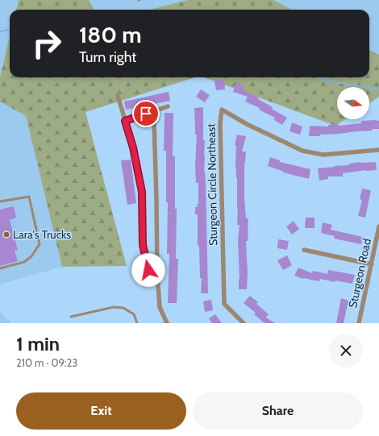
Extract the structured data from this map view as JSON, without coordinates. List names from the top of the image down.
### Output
{
  "streets": {
    "street": ["Sturgeon Circle Northeast", "Sturgeon Road"]
  },
  "places": ["Lara's Trucks"],
  "north": "right",
  "page": {
    "turn": ["180 m", "Turn right"],
    "heading": ["1 min", "210 m · 09:23"],
    "buttons": ["Exit", "Share"]
  }
}
